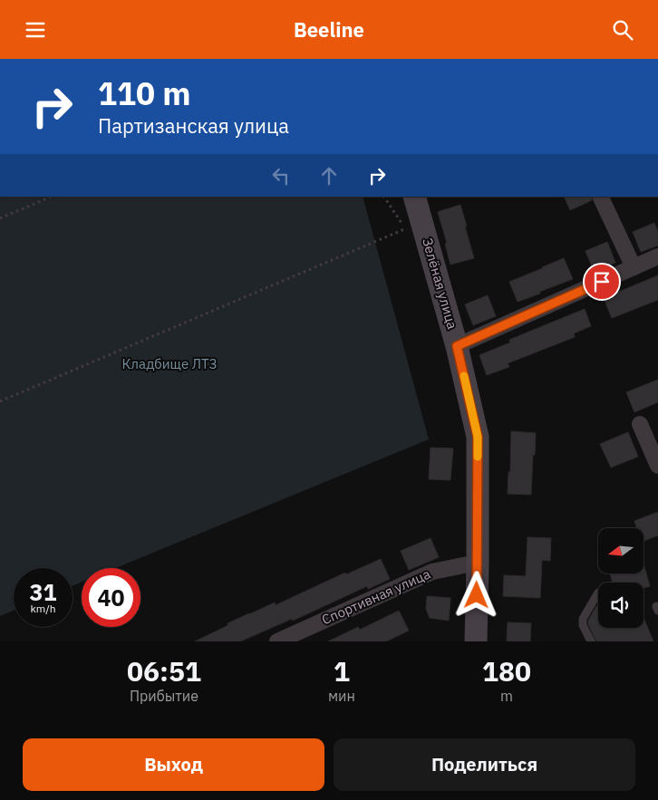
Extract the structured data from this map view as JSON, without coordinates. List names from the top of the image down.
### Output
{
  "streets": {
    "street": ["Зелёная улица", "Спортивная улица"]
  },
  "crossings": [
    ["Зелёная улица", "Спортивная улица"]
  ],
  "parks": ["Кладбище ЛТЗ"],
  "north": "left",
  "page": {
    "header": "Beeline",
    "turn": ["110 m", "Партизанская улица"],
    "speed": "31 km/h",
    "limit": "40",
    "eta": [
      "06:51",
      "Прибытие",
      "1",
      "мин",
      "180",
      "m"
    ],
    "buttons": ["Выход", "Поделиться"]
  }
}
